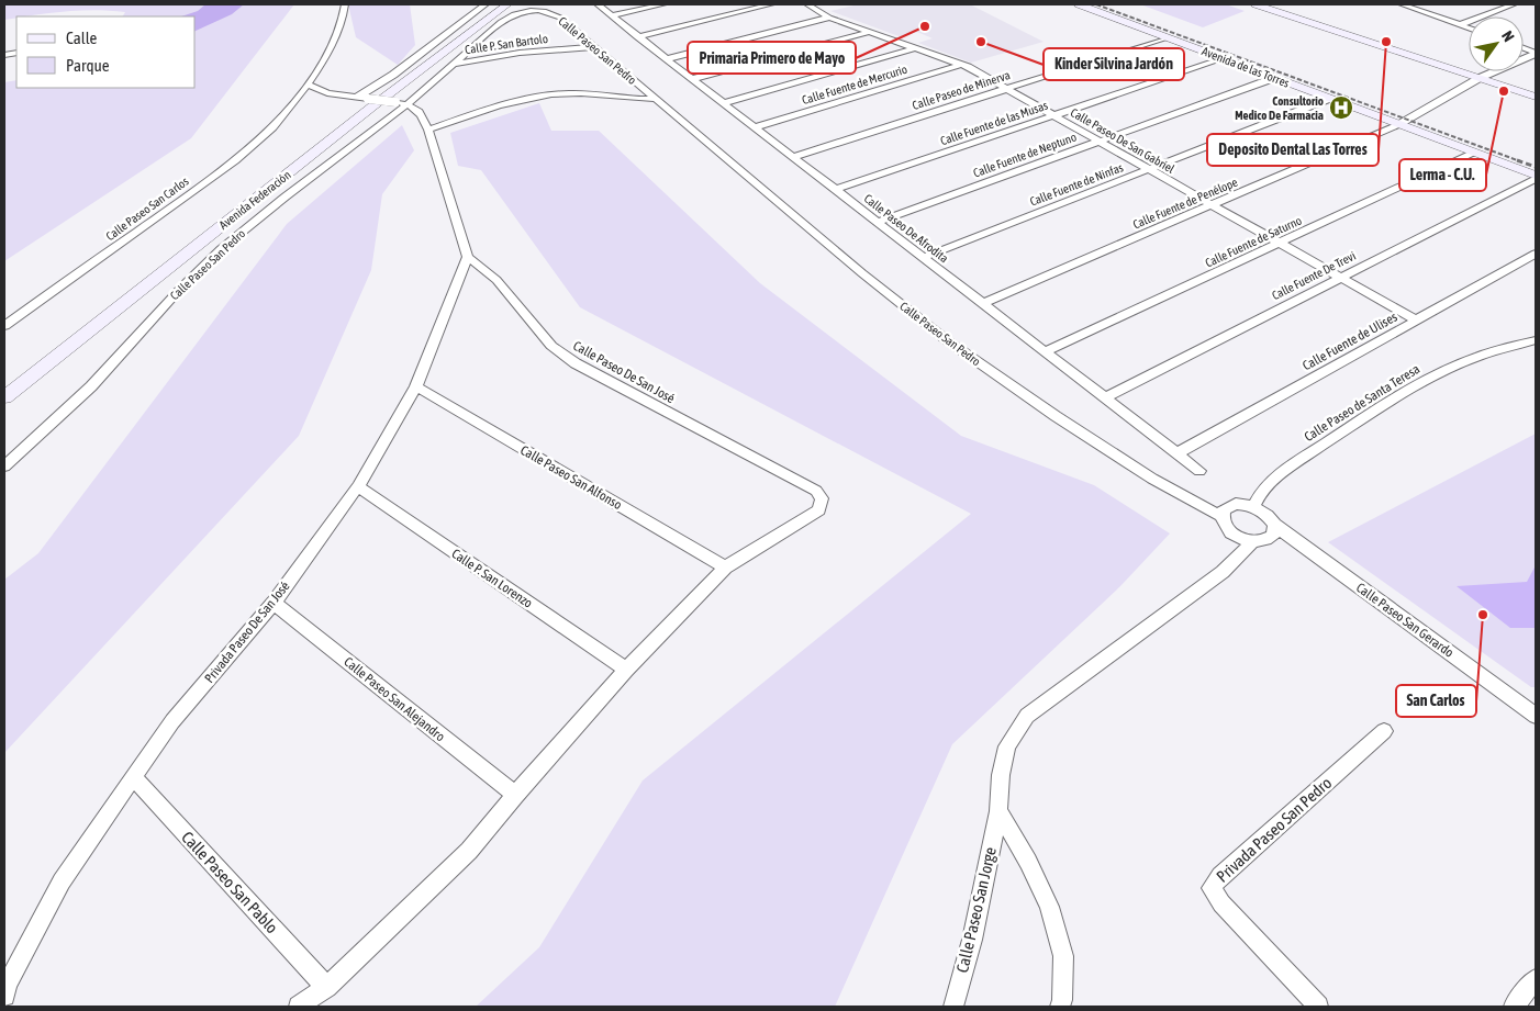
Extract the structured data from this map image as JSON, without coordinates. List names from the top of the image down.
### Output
{
  "streets": {
    "main road": ["Avenida de las Torres", "Avenida Federación"],
    "street": [
      "Calle P. San Bartolo",
      "Calle Paseo San Pedro",
      "Calle Fuente de Mercurio",
      "Calle Paseo de Minerva",
      "Calle Fuente de las Musas",
      "Calle Paseo De San Gabriel",
      "Calle Fuente de Neptuno",
      "Calle Fuente de Ninfas",
      "Calle Fuente de Penélope",
      "Calle Paseo San Carlos",
      "Calle Paseo De Afrodita",
      "Calle Fuente de Saturno",
      "Calle Fuente De Trevi",
      "Calle Fuente de Ulises",
      "Calle Paseo De San José",
      "Calle Paseo de Santa Teresa",
      "Calle Paseo San Alfonso",
      "Calle P. San Lorenzo",
      "Calle Paseo San Gerardo",
      "Privada Paseo De San José",
      "Calle Paseo San Alejandro",
      "Privada Paseo San Pedro",
      "Calle Paseo San Pablo",
      "Calle Paseo San Jorge"
    ]
  },
  "crossings": [
    ["Calle P. San Bartolo", "Calle Paseo San Pedro"],
    ["Calle Paseo San Pedro", "Calle Paseo de Santa Teresa"],
    ["Calle Paseo San Pedro", "Calle Paseo San Gerardo"],
    ["Avenida de las Torres", "Calle Paseo de Minerva"],
    ["Avenida de las Torres", "Calle Fuente de las Musas"],
    ["Avenida de las Torres", "Calle Fuente de Neptuno"],
    ["Avenida de las Torres", "Calle Fuente de Ninfas"],
    ["Avenida de las Torres", "Calle Fuente de Penélope"],
    ["Avenida de las Torres", "Calle Fuente de Saturno"],
    ["Avenida de las Torres", "Calle Fuente De Trevi"],
    ["Calle Fuente de Mercurio", "Calle Paseo De San Gabriel"],
    ["Calle Fuente de Mercurio", "Calle Paseo De Afrodita"],
    ["Calle Paseo de Minerva", "Calle Paseo De San Gabriel"],
    ["Calle Paseo de Minerva", "Calle Paseo De Afrodita"],
    ["Calle Fuente de las Musas", "Calle Paseo De San Gabriel"],
    ["Calle Fuente de las Musas", "Calle Paseo De Afrodita"],
    ["Calle Paseo De San Gabriel", "Calle Fuente de Neptuno"],
    ["Calle Paseo De San Gabriel", "Calle Fuente de Ninfas"],
    ["Calle Paseo De San Gabriel", "Calle Fuente de Penélope"],
    ["Calle Paseo De San Gabriel", "Calle Fuente de Saturno"],
    ["Calle Paseo De San Gabriel", "Calle Fuente De Trevi"],
    ["Calle Paseo De San Gabriel", "Calle Fuente de Ulises"],
    ["Calle Fuente de Neptuno", "Calle Paseo De Afrodita"],
    ["Calle Fuente de Ninfas", "Calle Paseo De Afrodita"],
    ["Calle Fuente de Penélope", "Calle Paseo De Afrodita"],
    ["Calle Paseo De Afrodita", "Calle Fuente de Saturno"],
    ["Calle Paseo De Afrodita", "Calle Fuente De Trevi"],
    ["Calle Paseo De Afrodita", "Calle Fuente de Ulises"],
    ["Calle Paseo De San José", "Calle Paseo San Alfonso"],
    ["Calle Paseo De San José", "Privada Paseo De San José"],
    ["Calle Paseo de Santa Teresa", "Calle Paseo San Gerardo"],
    ["Calle Paseo San Alfonso", "Privada Paseo De San José"],
    ["Calle P. San Lorenzo", "Privada Paseo De San José"],
    ["Privada Paseo De San José", "Calle Paseo San Alejandro"],
    ["Privada Paseo De San José", "Calle Paseo San Pablo"]
  ],
  "places": {
    "other": [
      "Primaria Primero de Mayo",
      "Kinder Silvina Jardón",
      "Deposito Dental Las Torres",
      "Lerma - C.U.",
      "San Carlos"
    ],
    "hospital": ["Consultorio Medico De Farmacia"]
  },
  "legend": ["Calle", "Parque"],
  "north": "top right"
}
